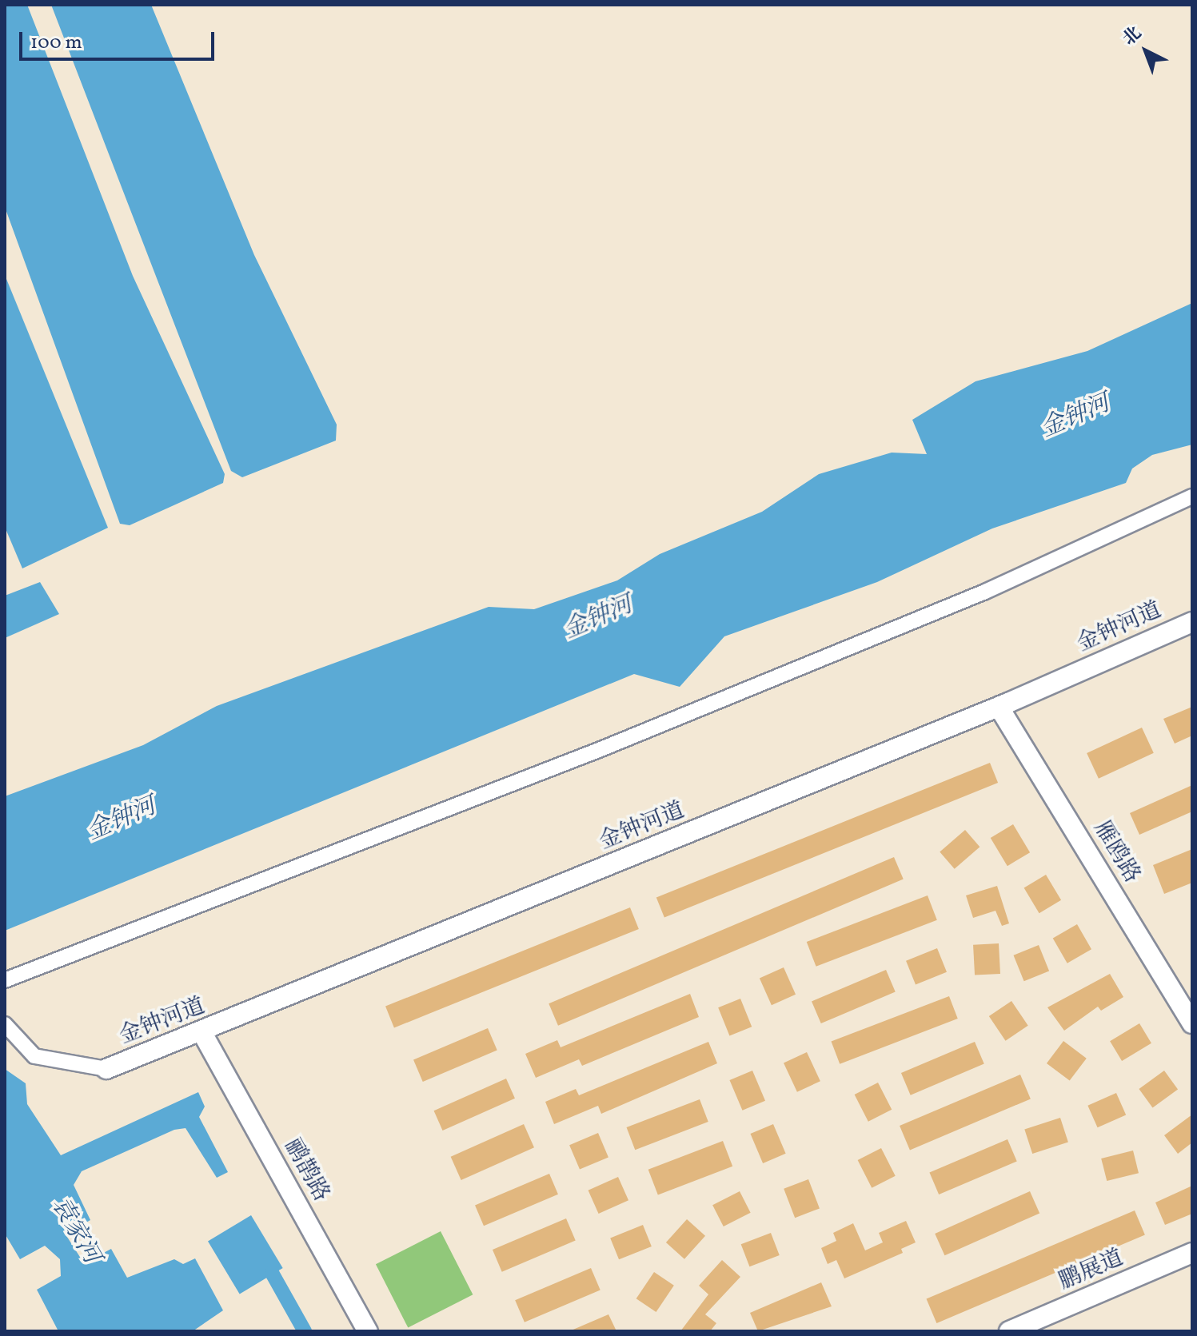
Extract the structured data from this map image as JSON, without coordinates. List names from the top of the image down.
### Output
{
  "streets": {
    "street": [
      "金钟河道",
      "雁鸥路",
      "鹂鹊路",
      "鹏展道"
    ]
  },
  "crossings": [
    ["金钟河道", "雁鸥路"],
    ["金钟河道", "鹂鹊路"]
  ],
  "water": ["金钟河", "袁家河"],
  "scale_bar": "100 m",
  "north": "top left"
}
